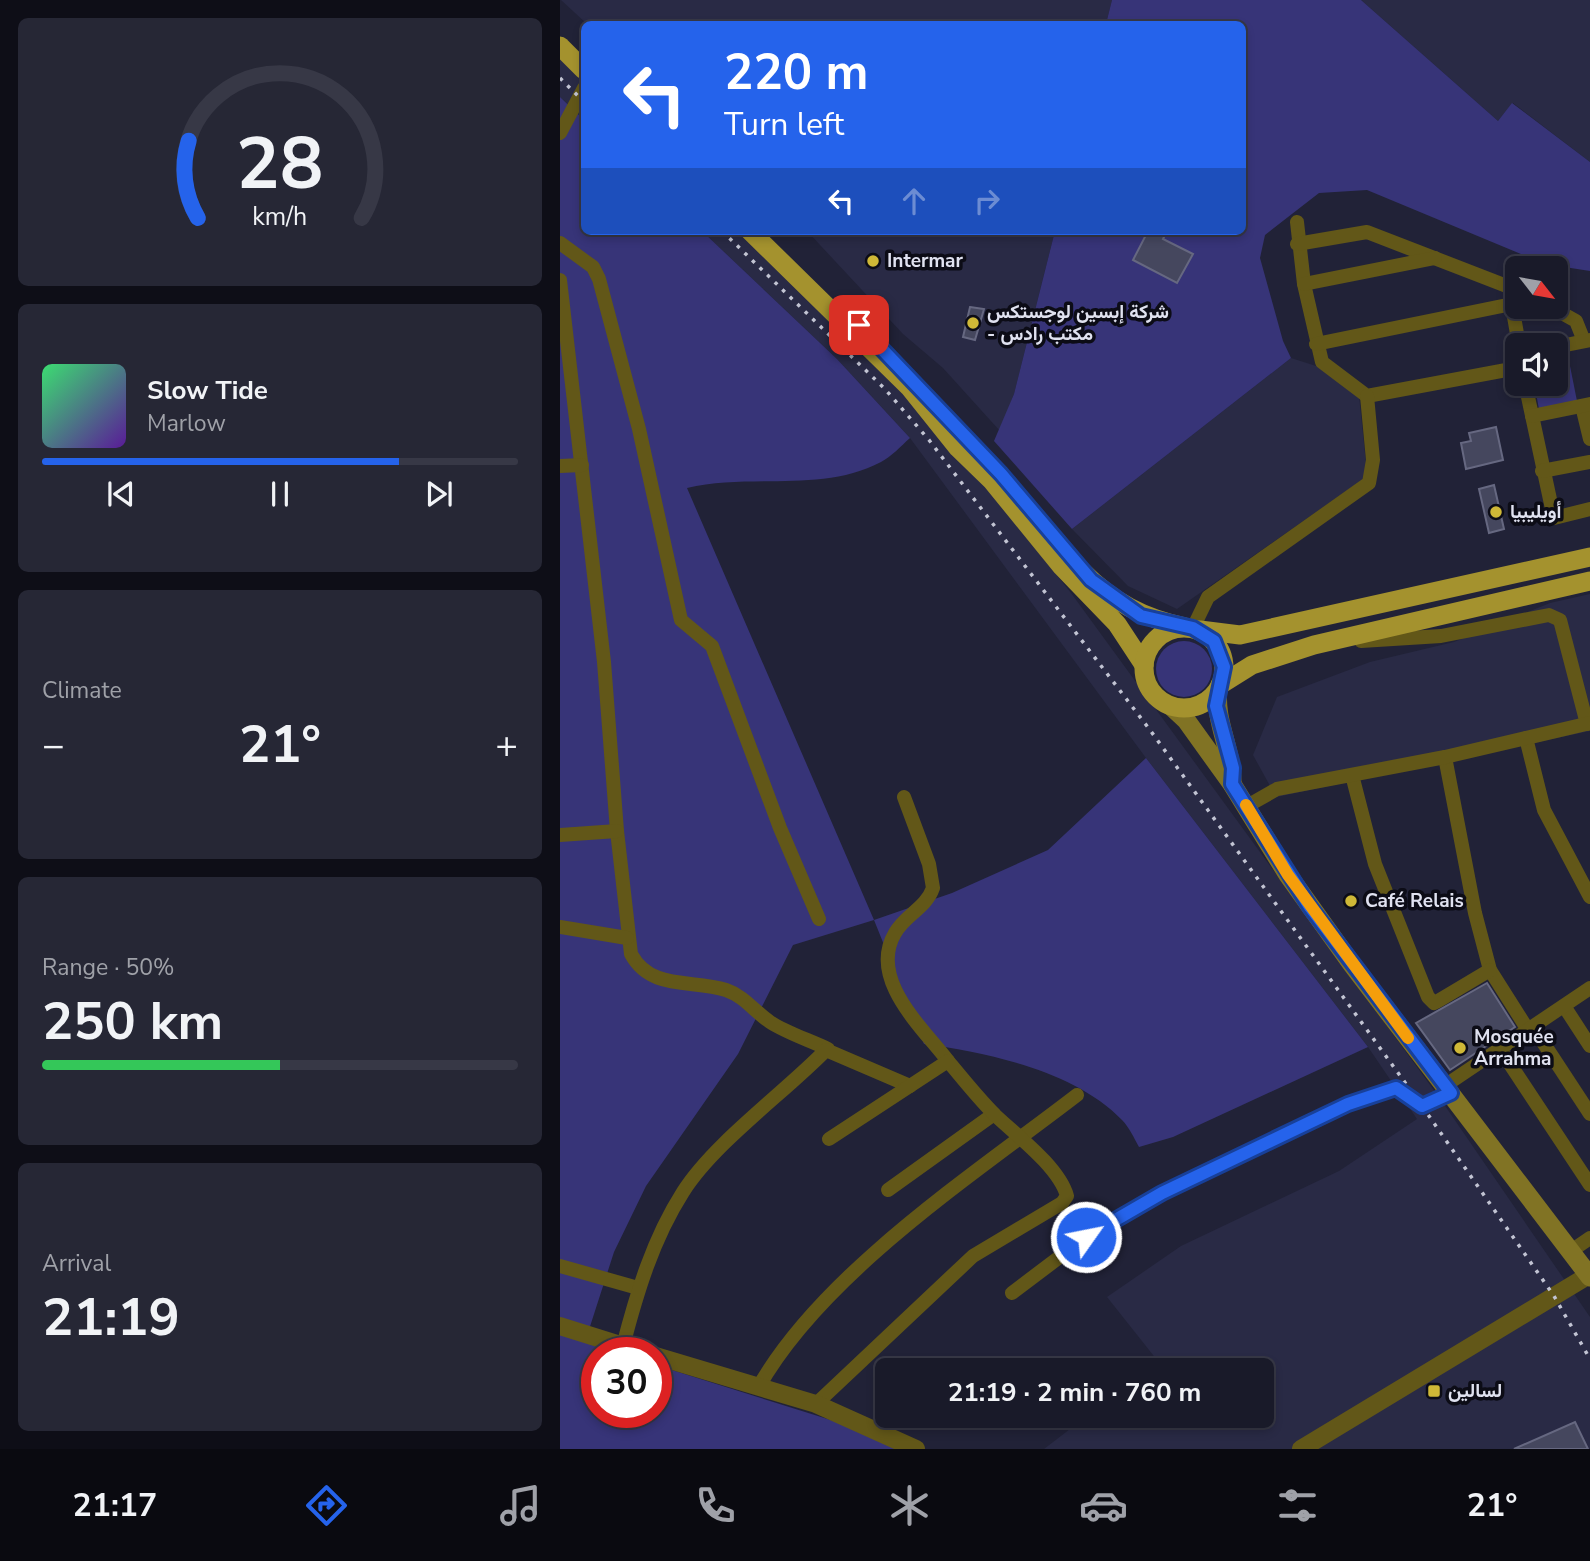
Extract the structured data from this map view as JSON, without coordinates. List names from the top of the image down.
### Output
{
  "places": {
    "other": [
      "Intermar",
      "شركة إبسين لوجستكس - مكتب رادس",
      "أويليبيا",
      "Café Relais",
      "Mosquée Arrahma"
    ],
    "transit": ["لسالين"]
  },
  "north": "bottom right",
  "page": {
    "turn": ["220 m", "Turn left"],
    "song": ["Slow Tide", "Marlow"],
    "tile": [
      "Climate",
      ["Range · 50%", "250 km"],
      ["Arrival", "21:19"]
    ],
    "heat": ["−", "21°", "+"],
    "limit": "30",
    "trip": "21:19 · 2 min · 760 m",
    "tabs": ["21:17", "21°"],
    "gauge": ["28", "km/h"]
  }
}
